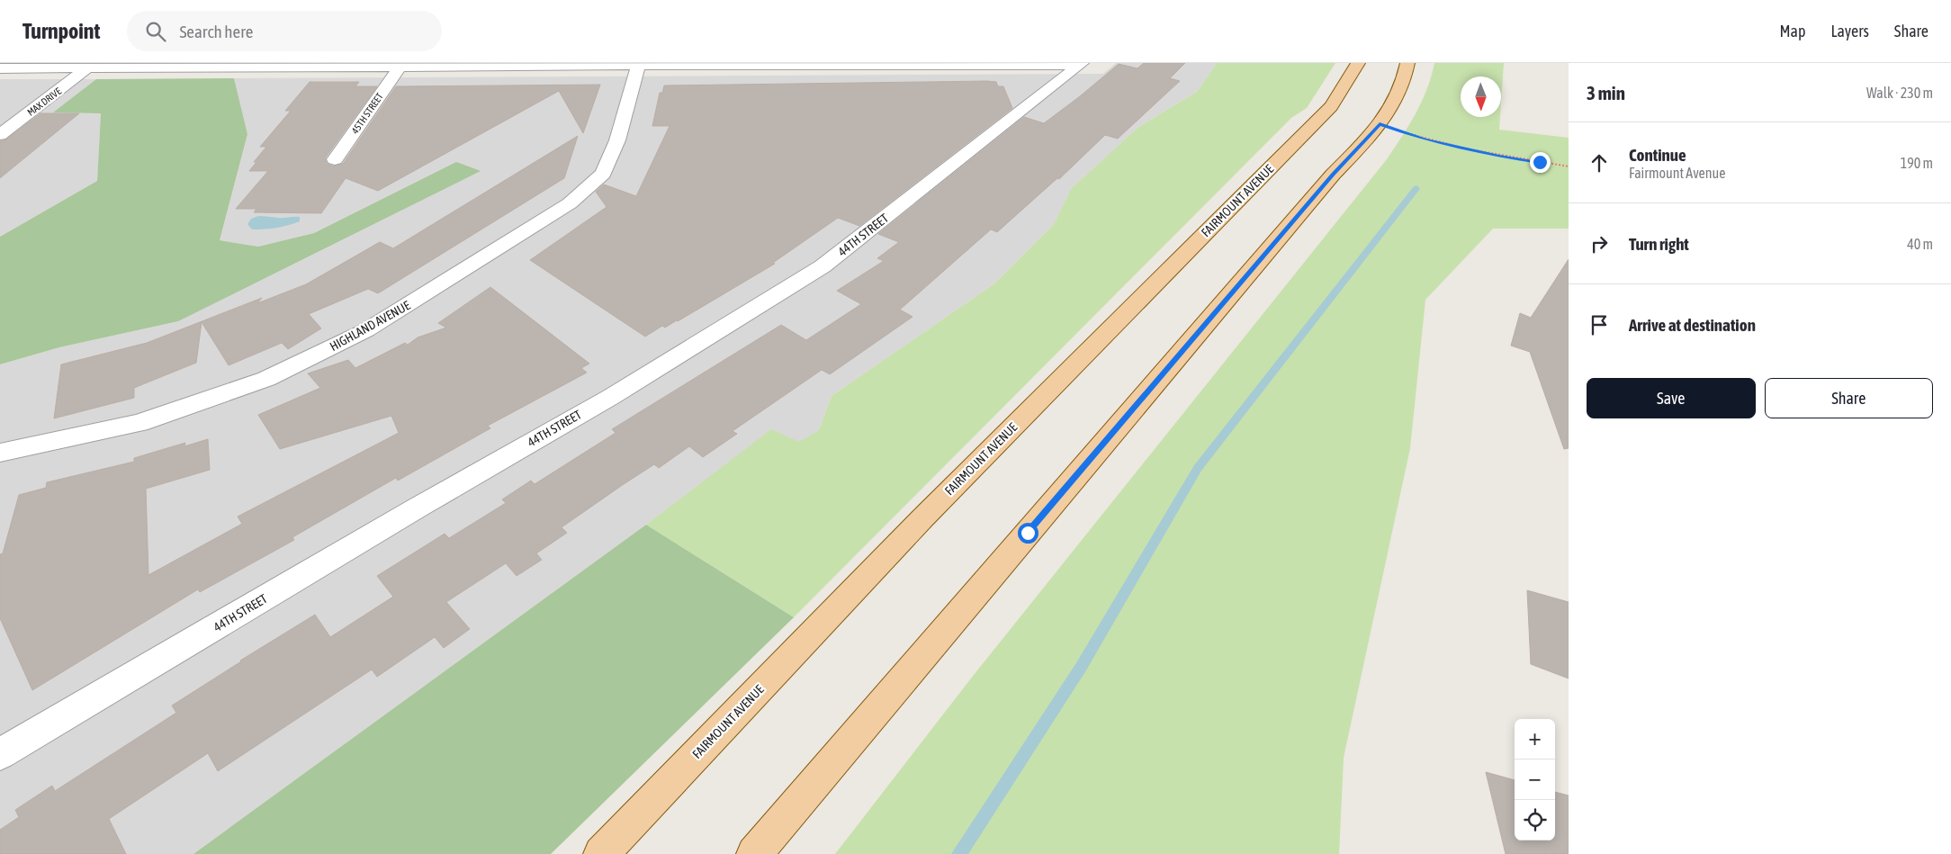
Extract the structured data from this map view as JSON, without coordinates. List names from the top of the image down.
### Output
{
  "streets": {
    "main road": ["FAIRMOUNT AVENUE"],
    "street": [
      "MAX DRIVE",
      "45TH STREET",
      "44TH STREET",
      "HIGHLAND AVENUE"
    ]
  },
  "north": "bottom",
  "page": {
    "header": "Turnpoint",
    "search": "Search here",
    "nav": ["Map", "Layers", "Share"],
    "heading": ["3 min", "Walk · 230 m"],
    "list": [
      ["Continue", "Fairmount Avenue", "190 m"],
      ["Turn right", "40 m"],
      "Arrive at destination"
    ],
    "buttons": ["Save", "Share"],
    "map_buttons": ["+", "−"]
  }
}
